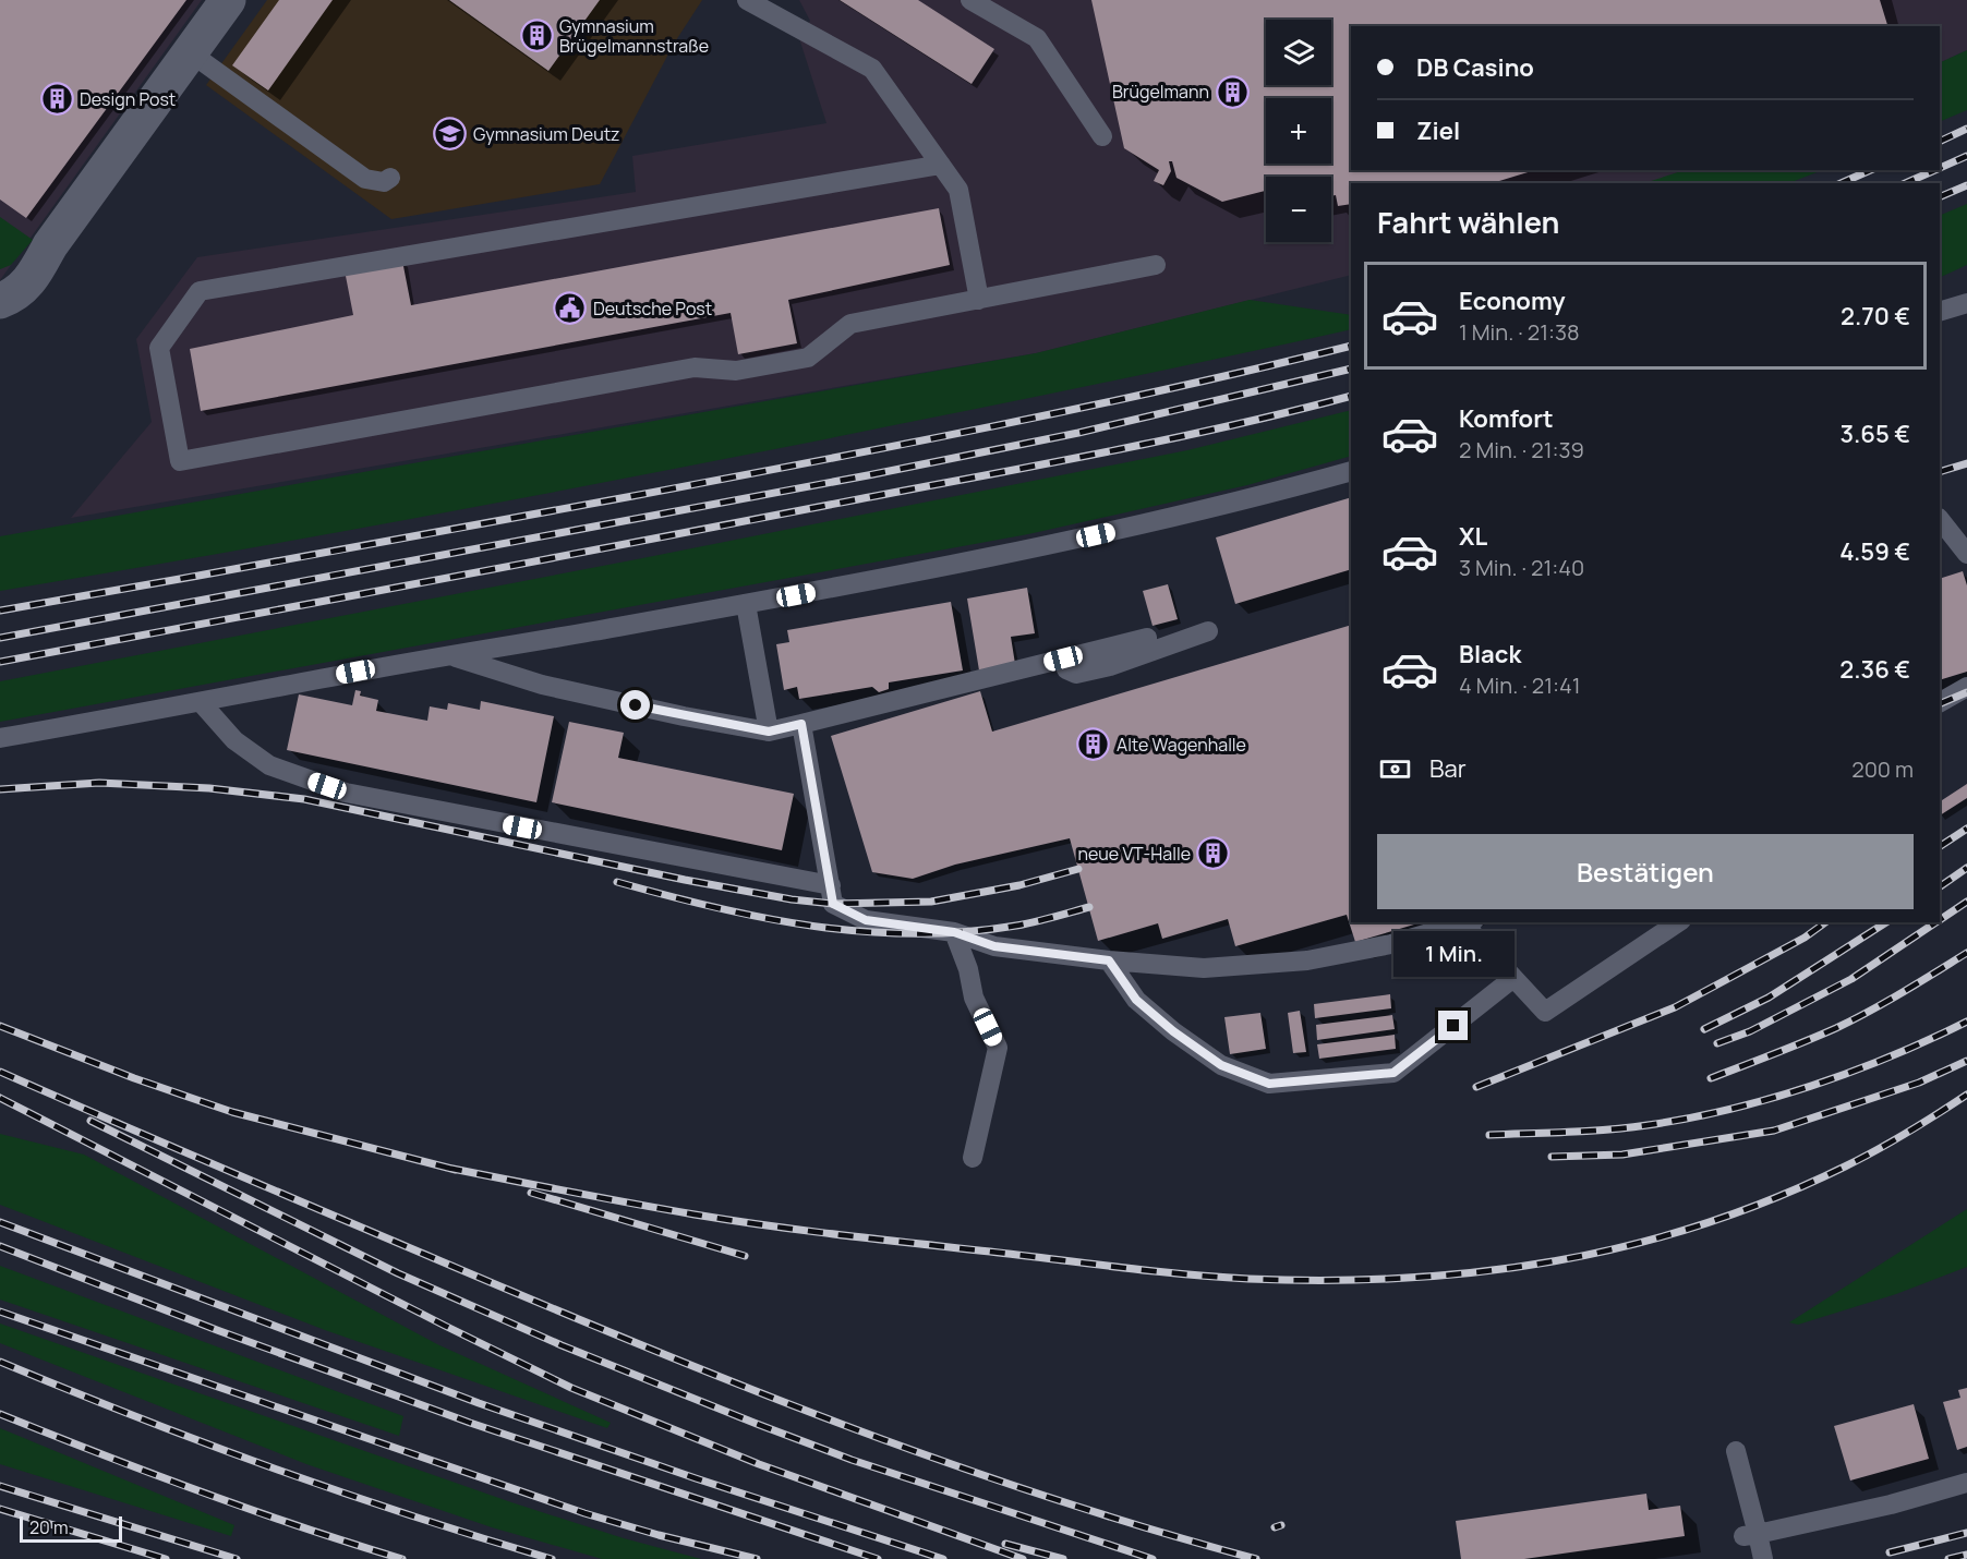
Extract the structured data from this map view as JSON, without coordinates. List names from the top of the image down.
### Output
{
  "places": {
    "building": [
      "Gymnasium Brügelmannstraße",
      "Brügelmann",
      "Design Post",
      "Alte Wagenhalle",
      "neue VT-Halle"
    ],
    "school or university": ["Gymnasium Deutz"],
    "public building": ["Deutsche Post"]
  },
  "scale_bar": "20 m",
  "page": {
    "map_buttons": ["+", "−"],
    "banner": ["DB Casino", "Ziel"],
    "heading": "Fahrt wählen",
    "list": [
      {
        "name": "Economy",
        "note": "1 Min. · 21:38",
        "value": "2.70 €"
      },
      {
        "name": "Komfort",
        "note": "2 Min. · 21:39",
        "value": "3.65 €"
      },
      {
        "name": "XL",
        "note": "3 Min. · 21:40",
        "value": "4.59 €"
      },
      {
        "name": "Black",
        "note": "4 Min. · 21:41",
        "value": "2.36 €"
      }
    ],
    "pay": ["Bar", "200 m"],
    "buttons": "Bestätigen",
    "bubble": "1 Min.",
    "scale": "20 m"
  }
}
